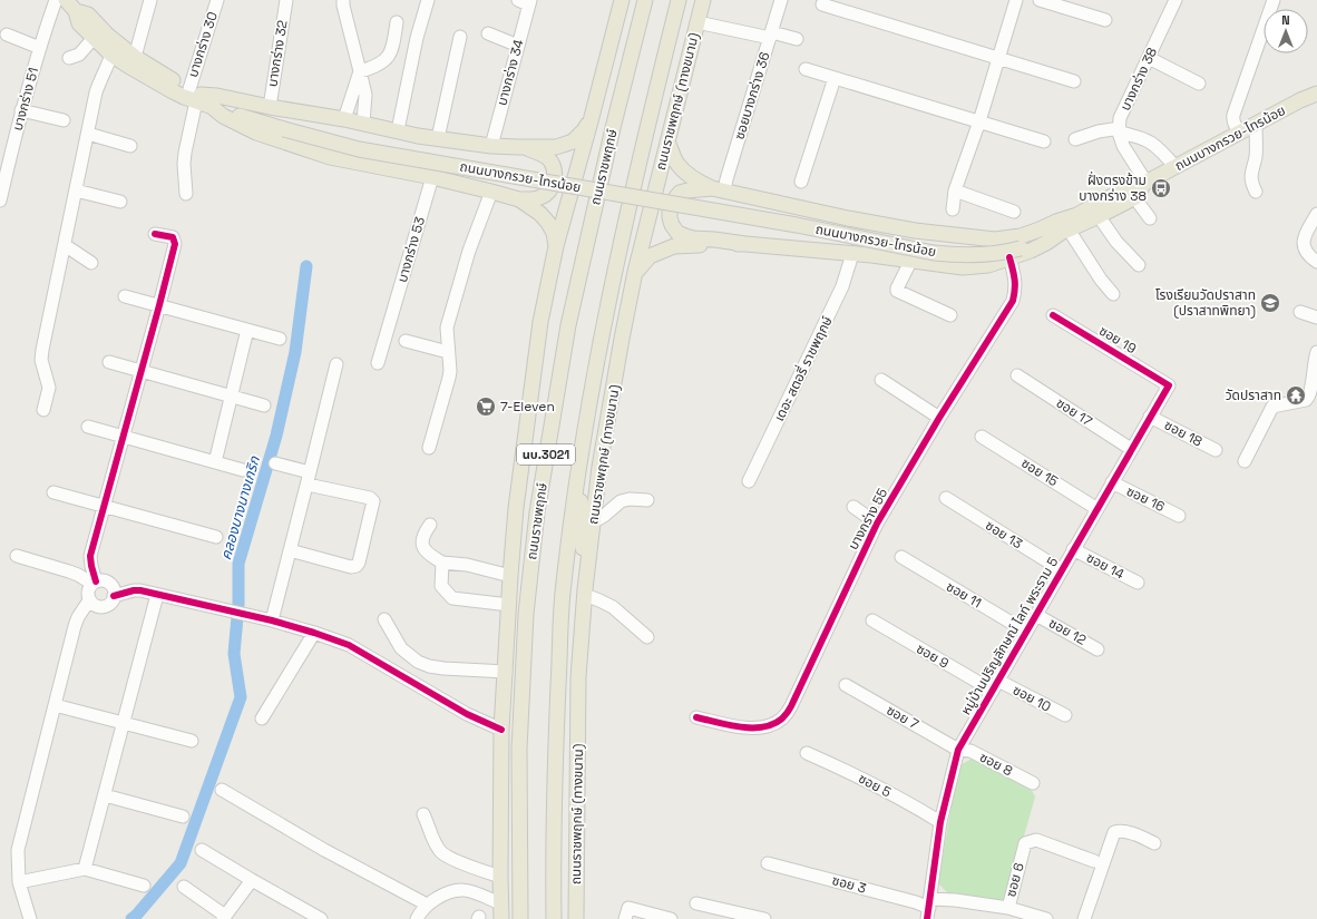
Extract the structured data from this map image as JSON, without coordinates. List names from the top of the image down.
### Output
{
  "streets": {
    "main road": [
      "ถนนราชพฤกษ์ (ทางขนาน)",
      "ถนนบางกรวย-ไทรน้อย",
      "ถนนราชพฤกษ์",
      "นบ.3021"
    ],
    "street": [
      "บางกร่าง 30",
      "บางกร่าง 32",
      "บางกร่าง 34",
      "บางกร่าง 38",
      "ซอยบางกร่าง 36",
      "บางกร่าง 51",
      "บางกร่าง 53",
      "ซอย 19",
      "เดอะ สตอรี่ ราชพฤกษ์",
      "ซอย 17",
      "ซอย 18",
      "ซอย 15",
      "ซอย 16",
      "บางกร่าง 55",
      "ซอย 13",
      "ซอย 14",
      "ซอย 11",
      "ซอย 12",
      "หมู่บ้านปริญลักษณ์ ไลท์ พระราม 5",
      "ซอย 9",
      "ซอย 10",
      "ซอย 7",
      "ซอย 8",
      "ซอย 5",
      "ซอย 6",
      "ซอย 3"
    ]
  },
  "crossings": [
    ["บางกร่าง 30", "ถนนบางกรวย-ไทรน้อย"],
    ["บางกร่าง 51", "ถนนบางกรวย-ไทรน้อย"],
    ["ถนนบางกรวย-ไทรน้อย", "บางกร่าง 55"],
    ["ซอย 19", "หมู่บ้านปริญลักษณ์ ไลท์ พระราม 5"],
    ["ซอย 17", "หมู่บ้านปริญลักษณ์ ไลท์ พระราม 5"],
    ["ซอย 18", "หมู่บ้านปริญลักษณ์ ไลท์ พระราม 5"],
    ["ซอย 15", "หมู่บ้านปริญลักษณ์ ไลท์ พระราม 5"],
    ["ซอย 16", "หมู่บ้านปริญลักษณ์ ไลท์ พระราม 5"],
    ["ซอย 13", "หมู่บ้านปริญลักษณ์ ไลท์ พระราม 5"],
    ["ซอย 14", "หมู่บ้านปริญลักษณ์ ไลท์ พระราม 5"],
    ["ซอย 11", "หมู่บ้านปริญลักษณ์ ไลท์ พระราม 5"],
    ["ซอย 12", "หมู่บ้านปริญลักษณ์ ไลท์ พระราม 5"],
    ["หมู่บ้านปริญลักษณ์ ไลท์ พระราม 5", "ซอย 9"],
    ["หมู่บ้านปริญลักษณ์ ไลท์ พระราม 5", "ซอย 10"],
    ["หมู่บ้านปริญลักษณ์ ไลท์ พระราม 5", "ซอย 7"],
    ["หมู่บ้านปริญลักษณ์ ไลท์ พระราม 5", "ซอย 8"],
    ["หมู่บ้านปริญลักษณ์ ไลท์ พระราม 5", "ซอย 5"],
    ["หมู่บ้านปริญลักษณ์ ไลท์ พระราม 5", "ซอย 6"],
    ["หมู่บ้านปริญลักษณ์ ไลท์ พระราม 5", "ซอย 3"],
    ["ซอย 9", "ซอย 10"],
    ["ซอย 7", "ซอย 8"],
    ["ซอย 6", "ซอย 3"]
  ],
  "water": ["คลองบางนางเกริก"],
  "places": {
    "bus stop": ["ฝั่งตรงข้าม บางกร่าง 38"],
    "school or university": ["โรงเรียนวัดปราสาท (ปราสาทพิทยา)"],
    "temple": ["วัดปราสาท"],
    "supermarket": ["7-Eleven"]
  },
  "north": "top"
}
